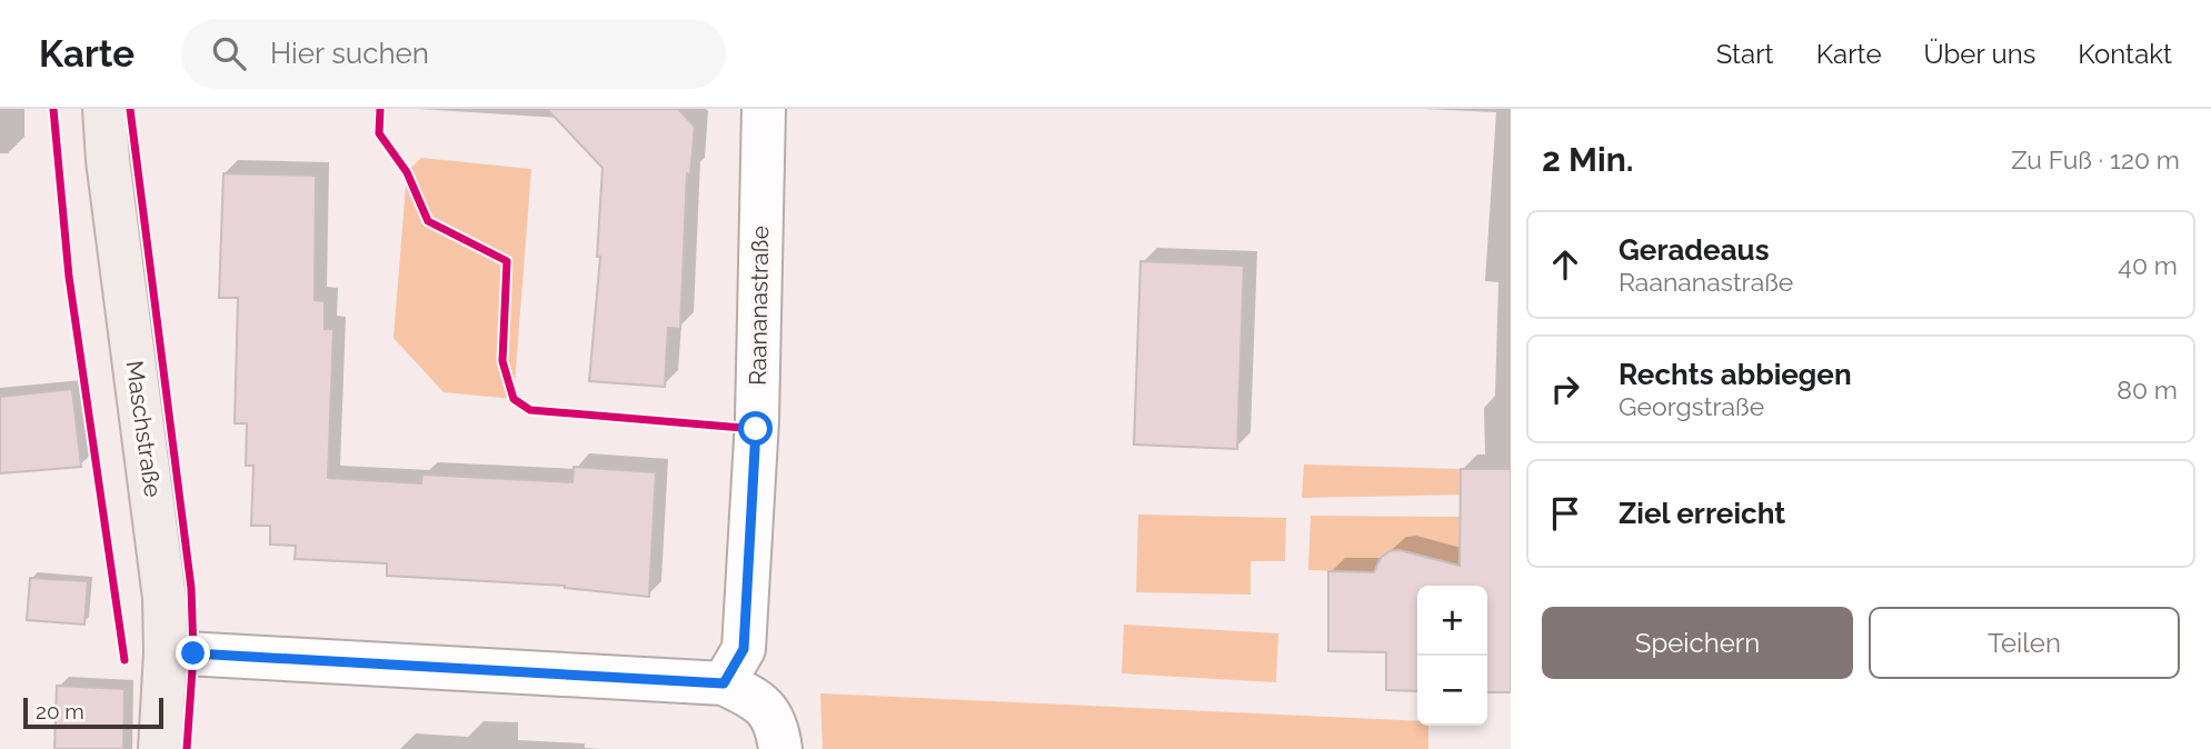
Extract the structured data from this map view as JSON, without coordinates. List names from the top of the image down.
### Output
{
  "streets": {
    "main road": ["Maschstraße"],
    "street": ["Raananastraße"]
  },
  "scale_bar": "20 m",
  "page": {
    "header": "Karte",
    "search": "Hier suchen",
    "nav": [
      "Start",
      "Karte",
      "Über uns",
      "Kontakt"
    ],
    "heading": ["2 Min.", "Zu Fuß · 120 m"],
    "list": [
      ["Geradeaus", "Raananastraße", "40 m"],
      ["Rechts abbiegen", "Georgstraße", "80 m"],
      "Ziel erreicht"
    ],
    "buttons": ["Speichern", "Teilen"],
    "map_buttons": ["+", "−"],
    "scale": "20 m"
  }
}
